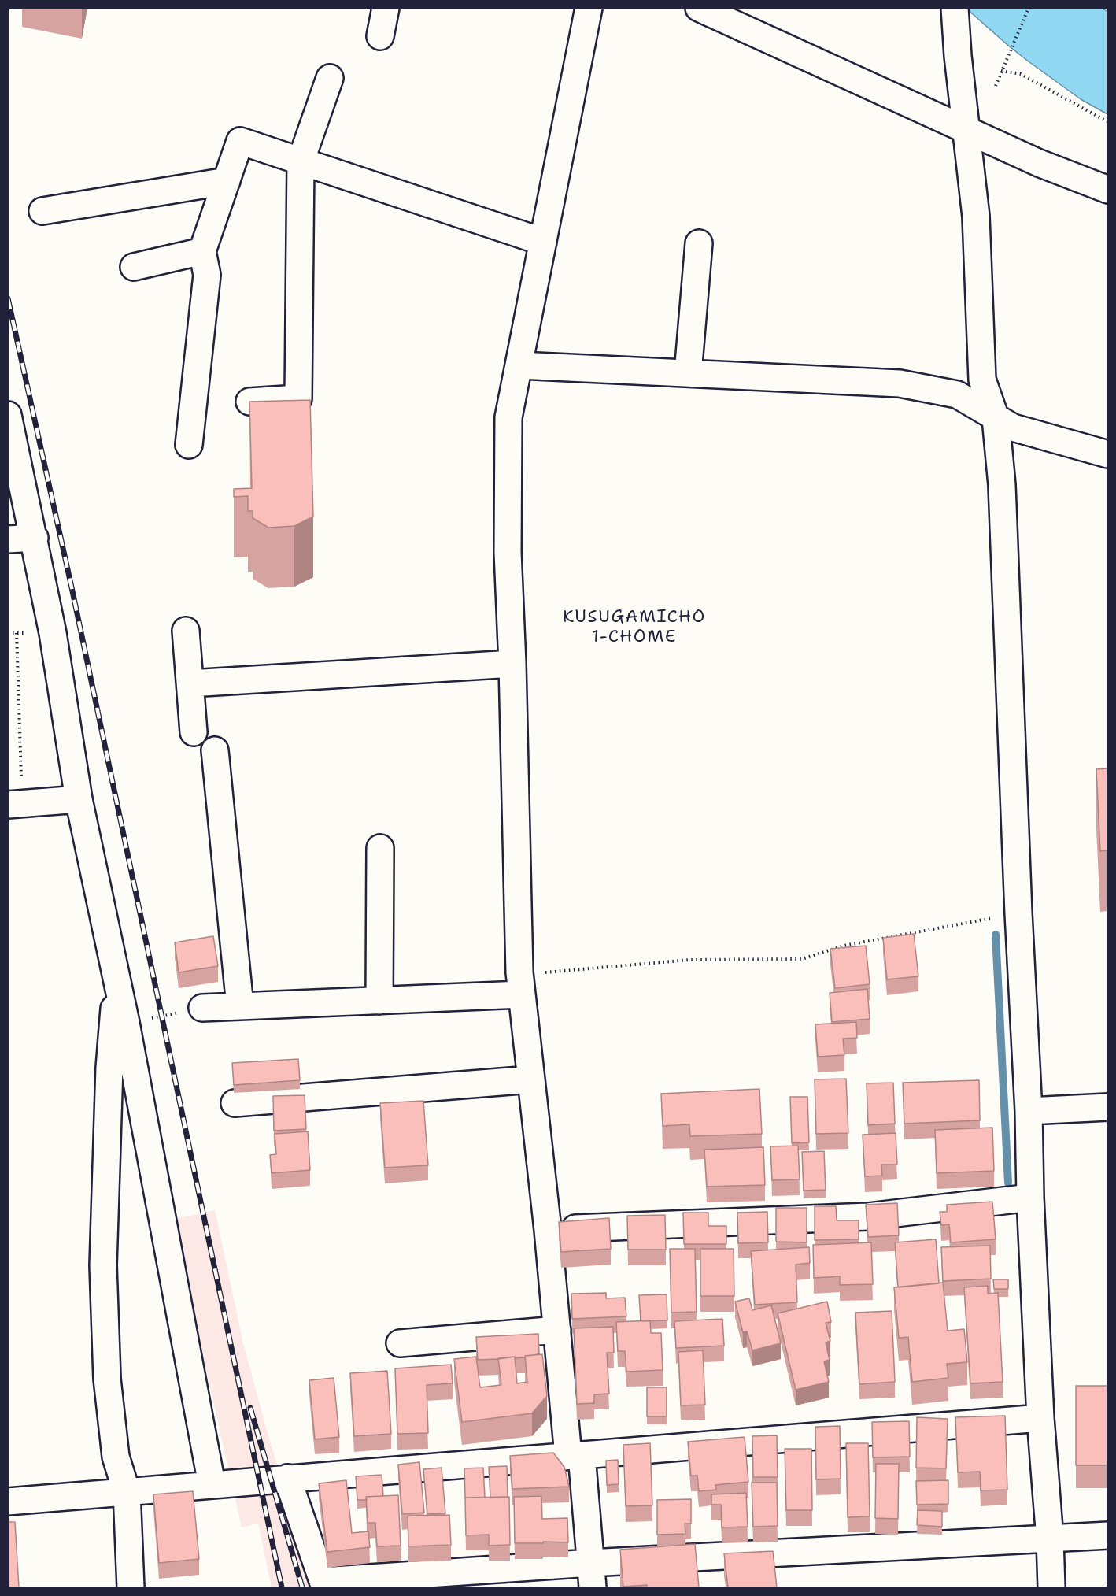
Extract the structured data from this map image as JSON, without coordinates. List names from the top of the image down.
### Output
{
  "districts": ["KUSUGAMICHO 1-CHOME"]
}
